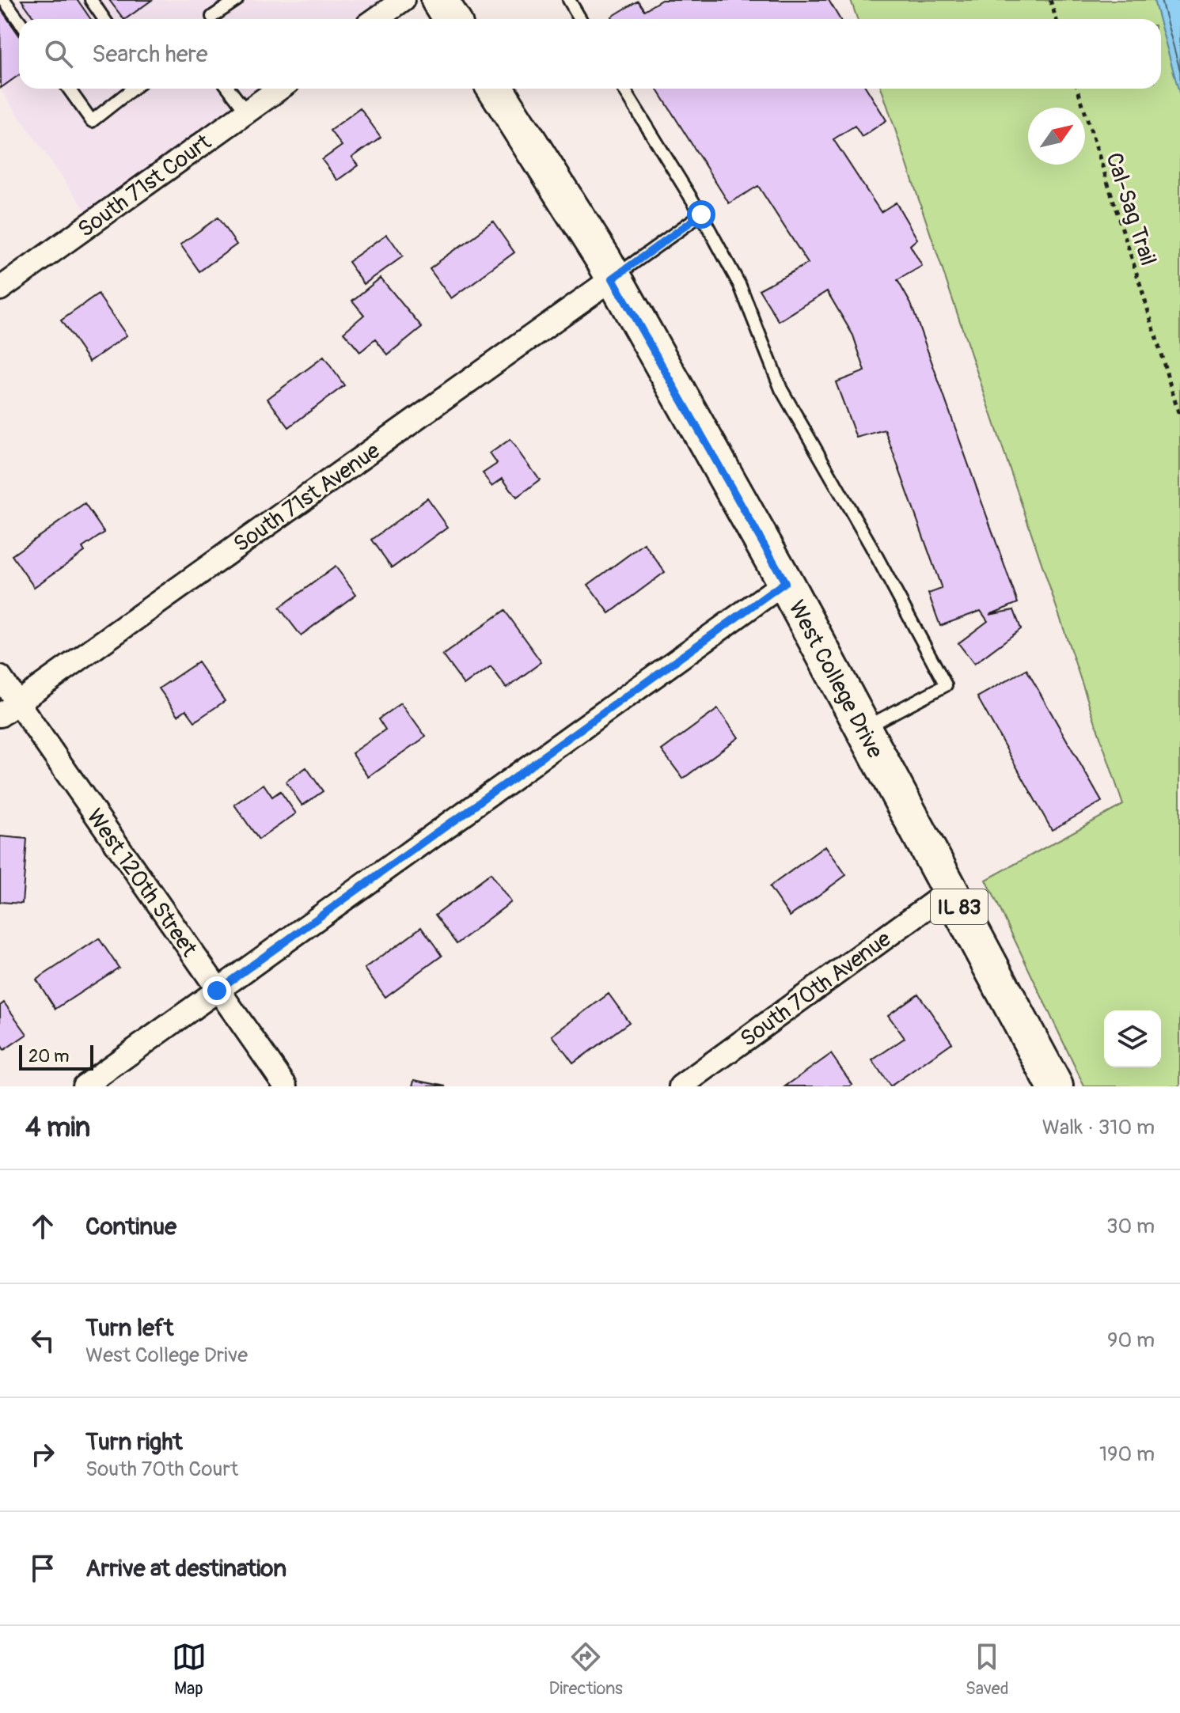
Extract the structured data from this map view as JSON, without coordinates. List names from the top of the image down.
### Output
{
  "streets": {
    "main road": ["West College Drive", "IL 83"],
    "street": [
      "South 71st Court",
      "South 71st Avenue",
      "West 120th Street",
      "South 70th Avenue"
    ],
    "path": ["Cal-Sag Trail"]
  },
  "crossings": [
    ["South 71st Avenue", "West College Drive"],
    ["South 71st Avenue", "West 120th Street"],
    ["West College Drive", "South 70th Avenue"]
  ],
  "scale_bar": "20 m",
  "north": "top right",
  "page": {
    "search": "Search here",
    "scale": "20 m",
    "heading": ["4 min", "Walk · 310 m"],
    "list": [
      ["Continue", "30 m"],
      ["Turn left", "West College Drive", "90 m"],
      ["Turn right", "South 70th Court", "190 m"],
      "Arrive at destination"
    ],
    "nav": ["Map", "Directions", "Saved"]
  }
}
